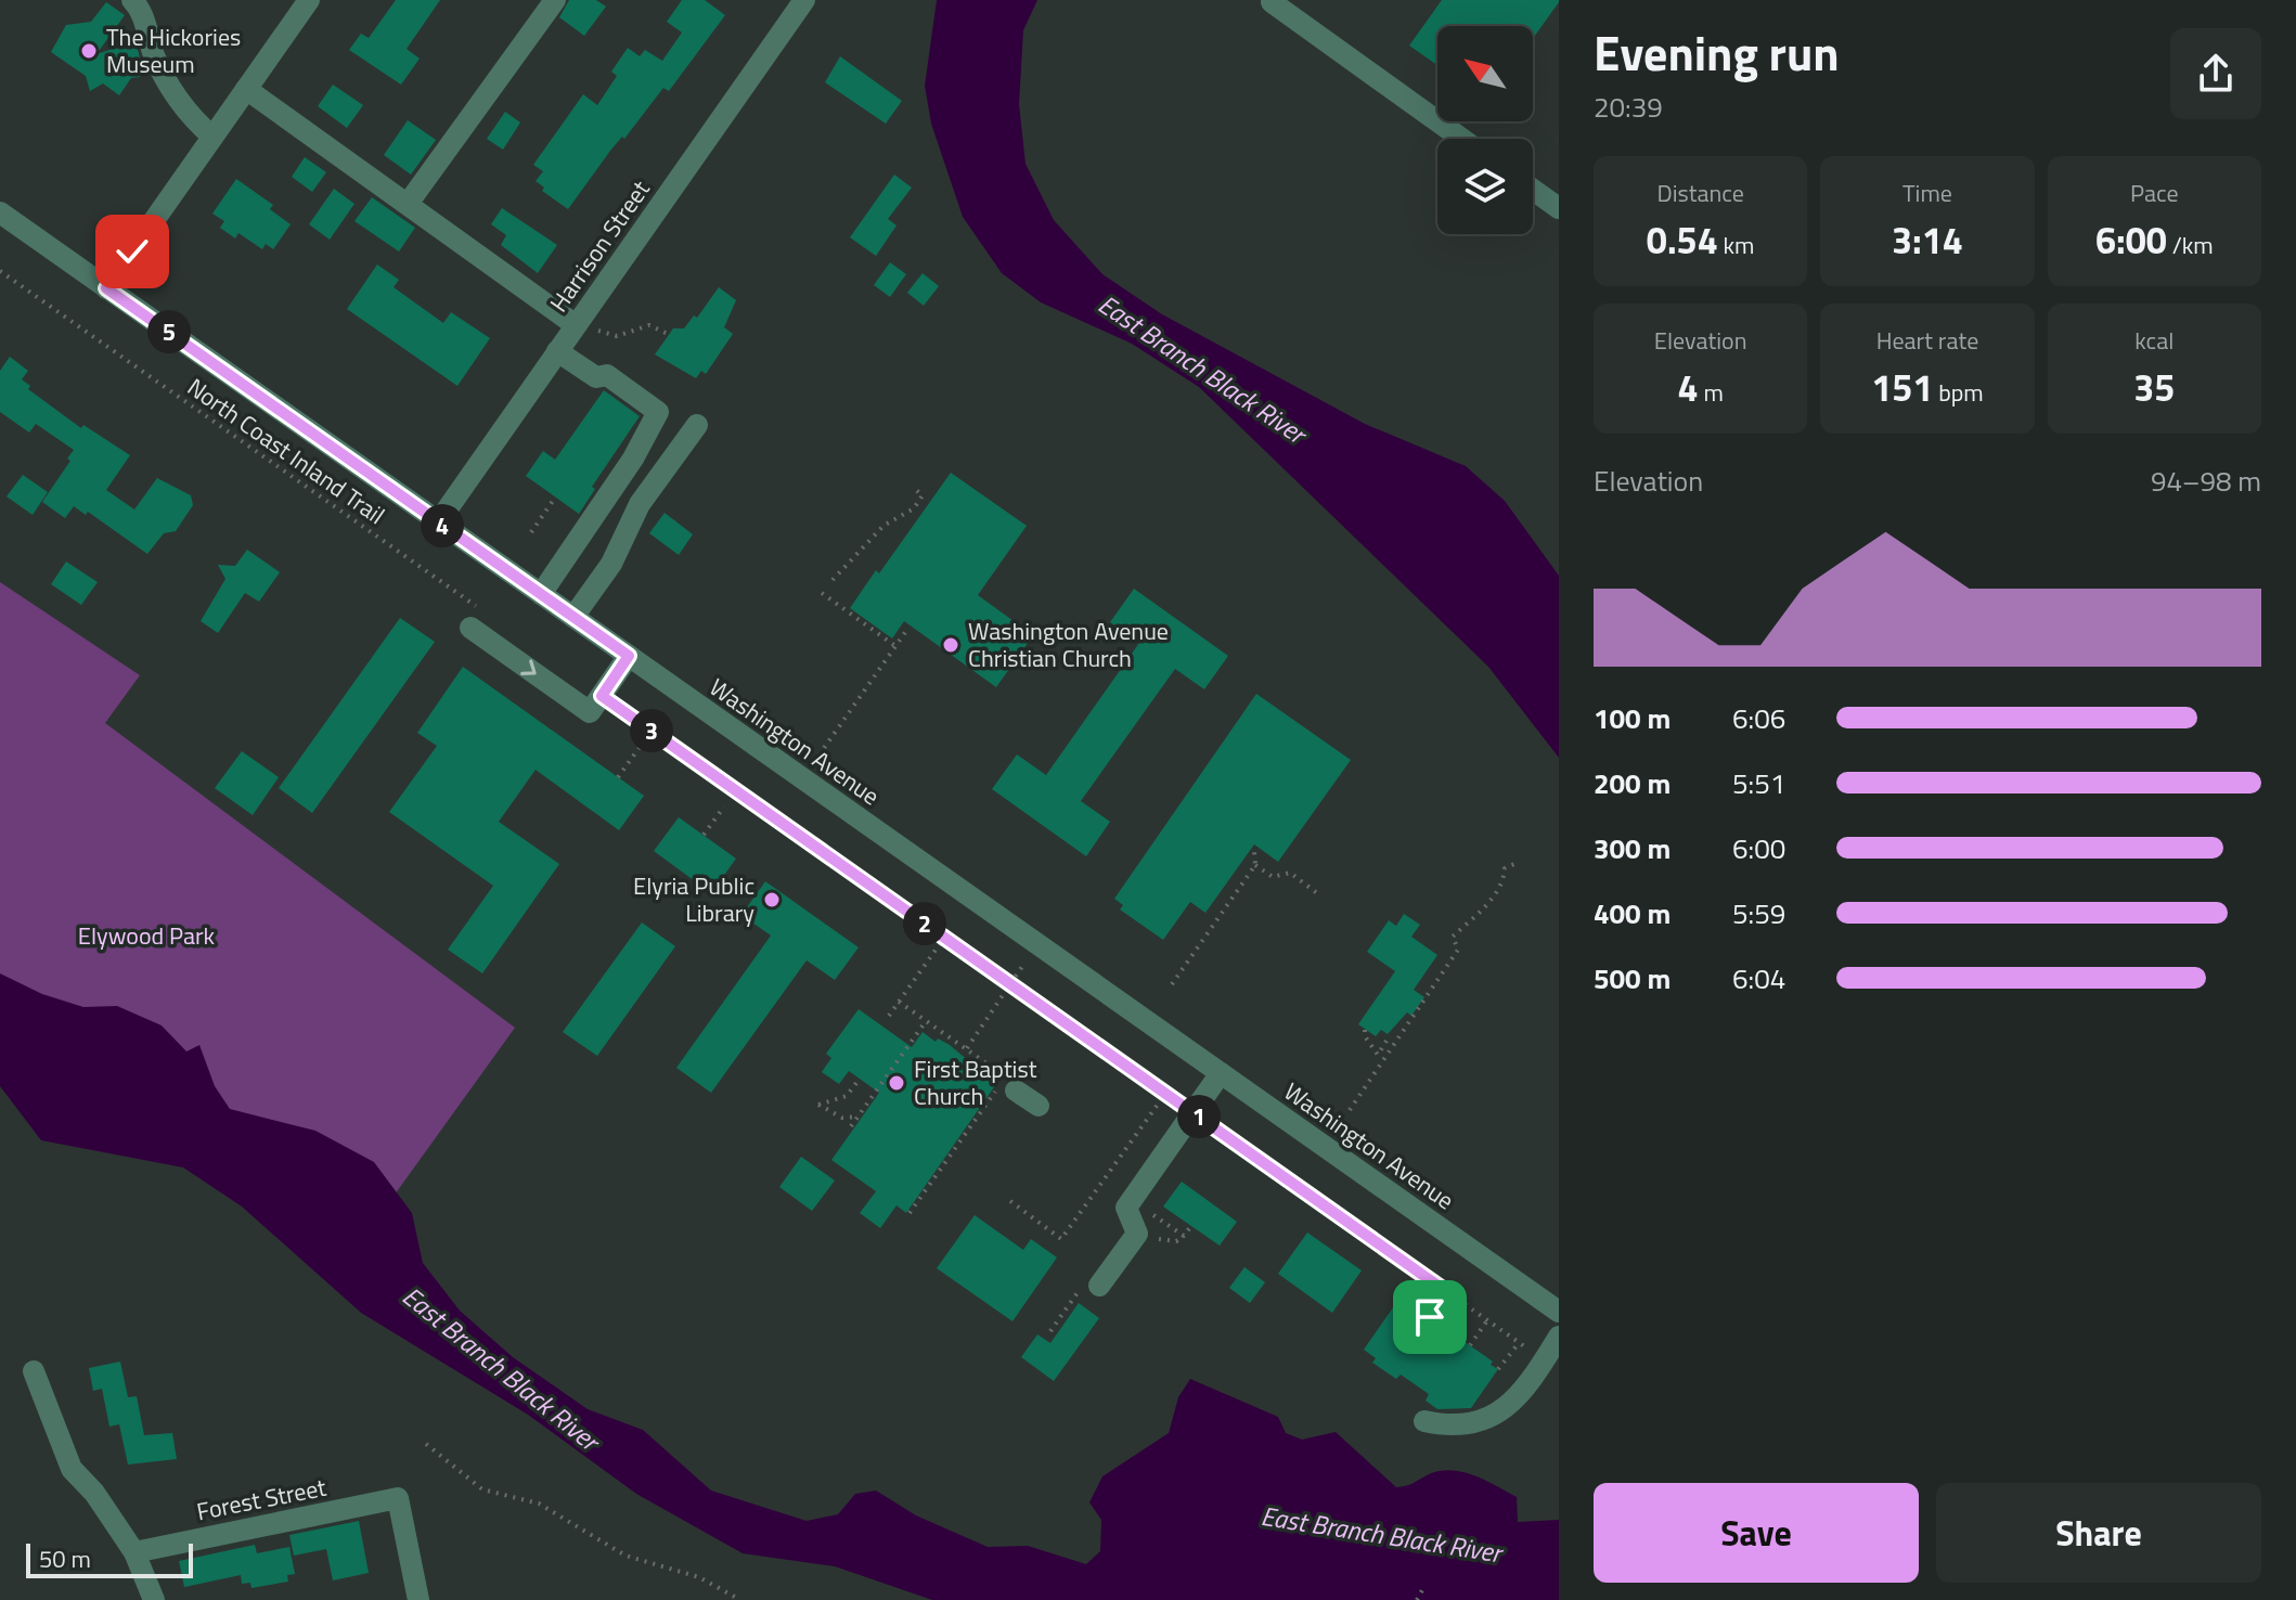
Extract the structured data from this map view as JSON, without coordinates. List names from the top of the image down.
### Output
{
  "streets": {
    "street": ["Harrison Street", "Washington Avenue", "Forest Street"],
    "path": ["North Coast Inland Trail"]
  },
  "crossings": [
    ["Harrison Street", "Washington Avenue"]
  ],
  "water": ["East Branch Black River"],
  "parks": ["Elywood Park"],
  "places": [
    "The Hickories Museum",
    "Washington Avenue Christian Church",
    "Elyria Public Library",
    "First Baptist Church"
  ],
  "scale_bar": "50 m",
  "north": "top left",
  "page": {
    "heading": ["Evening run", "20:39"],
    "stats": [
      ["Distance", "0.54 km"],
      ["Time", "3:14"],
      ["Pace", "6:00 /km"],
      ["Elevation", "4 m"],
      ["Heart rate", "151 bpm"],
      ["kcal", "35"]
    ],
    "pins": [
      "5",
      "4",
      "3",
      "2",
      "1"
    ],
    "chart": ["Elevation", "94–98 m"],
    "list": [
      {
        "name": "100 m",
        "note": "6:06"
      },
      {
        "name": "200 m",
        "note": "5:51"
      },
      {
        "name": "300 m",
        "note": "6:00"
      },
      {
        "name": "400 m",
        "note": "5:59"
      },
      {
        "name": "500 m",
        "note": "6:04"
      }
    ],
    "buttons": ["Save", "Share"],
    "scale": "50 m"
  }
}
